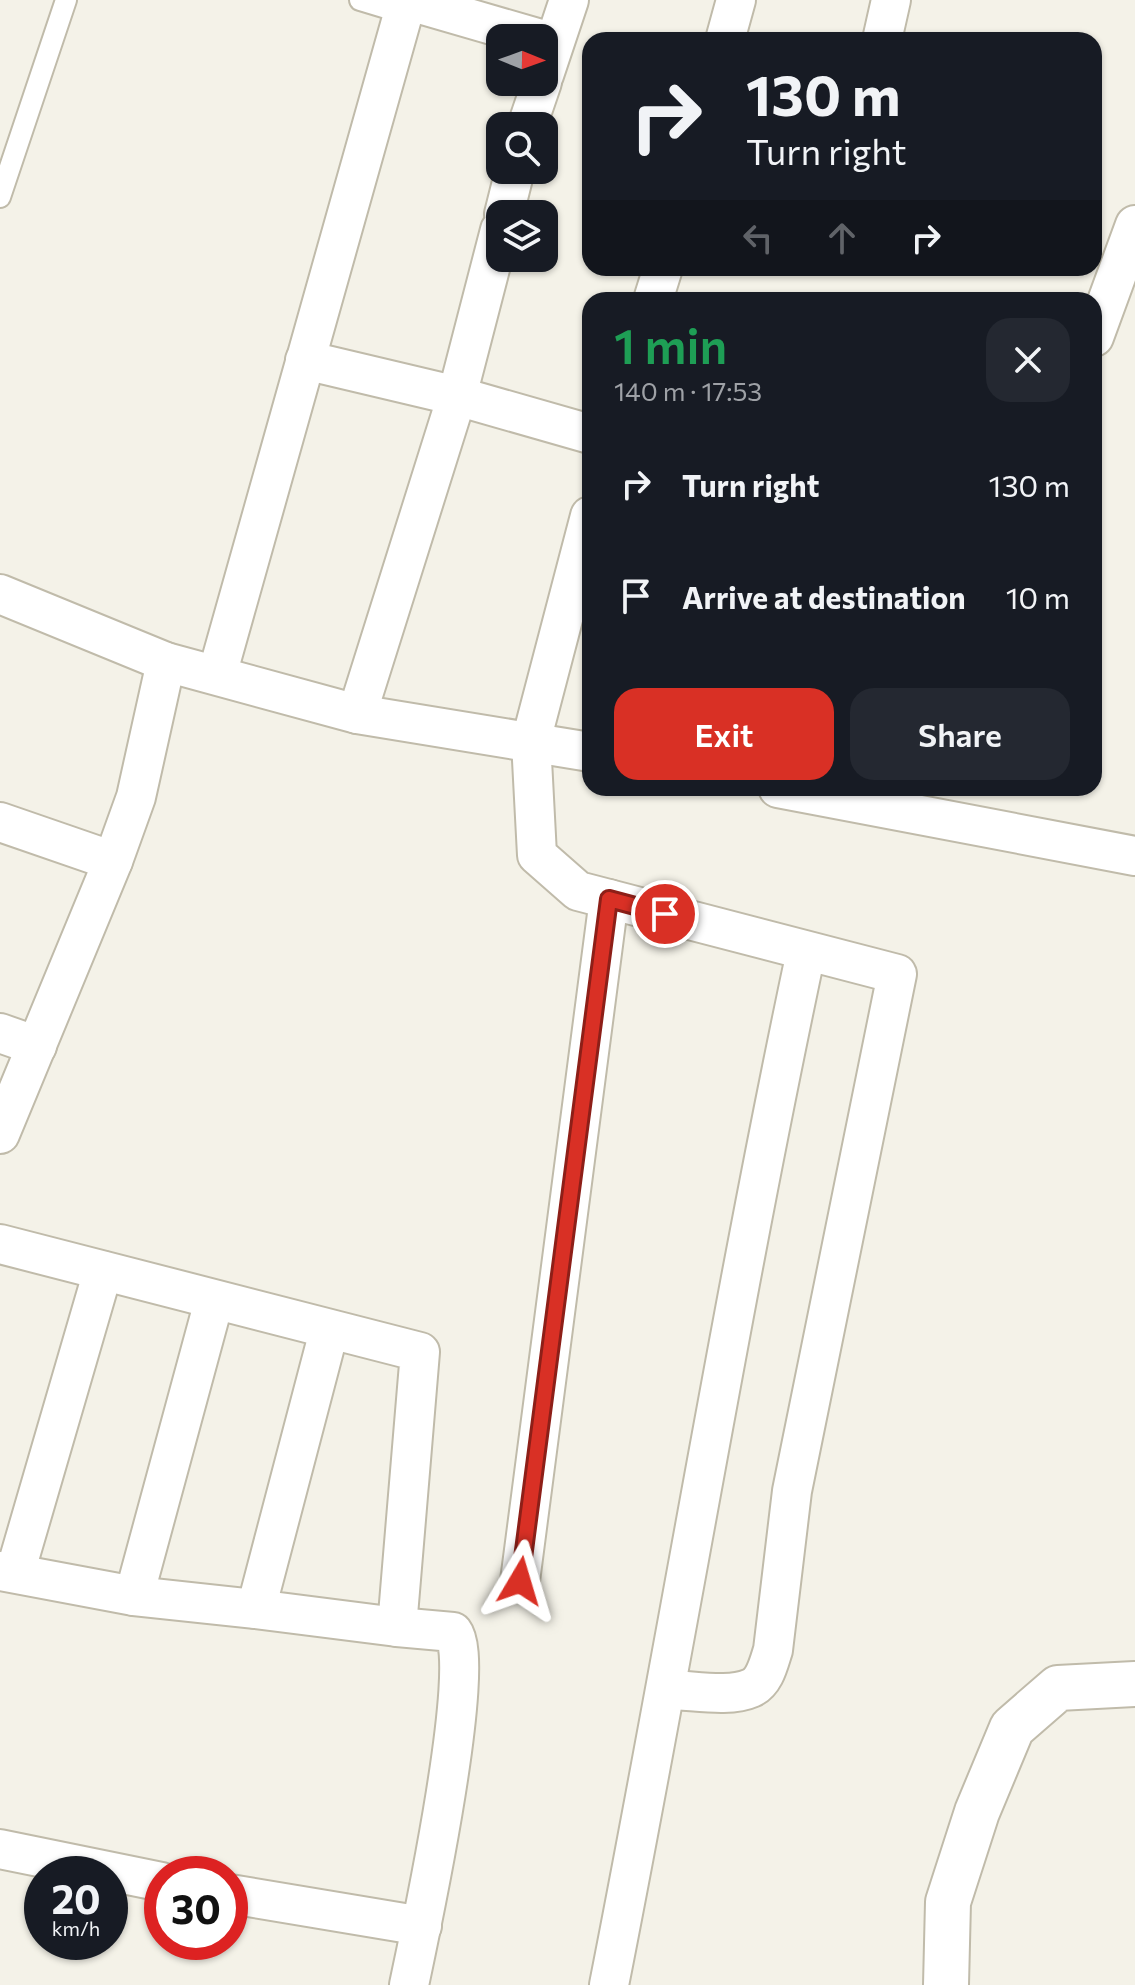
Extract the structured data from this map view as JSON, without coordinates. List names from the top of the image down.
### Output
{
  "north": "right",
  "page": {
    "turn": ["130 m", "Turn right"],
    "heading": ["1 min", "140 m · 17:53"],
    "list": [
      {
        "name": "Turn right",
        "value": "130 m"
      },
      {
        "name": "Arrive at destination",
        "value": "10 m"
      }
    ],
    "buttons": ["Exit", "Share"],
    "speed": "20 km/h",
    "limit": "30"
  }
}
